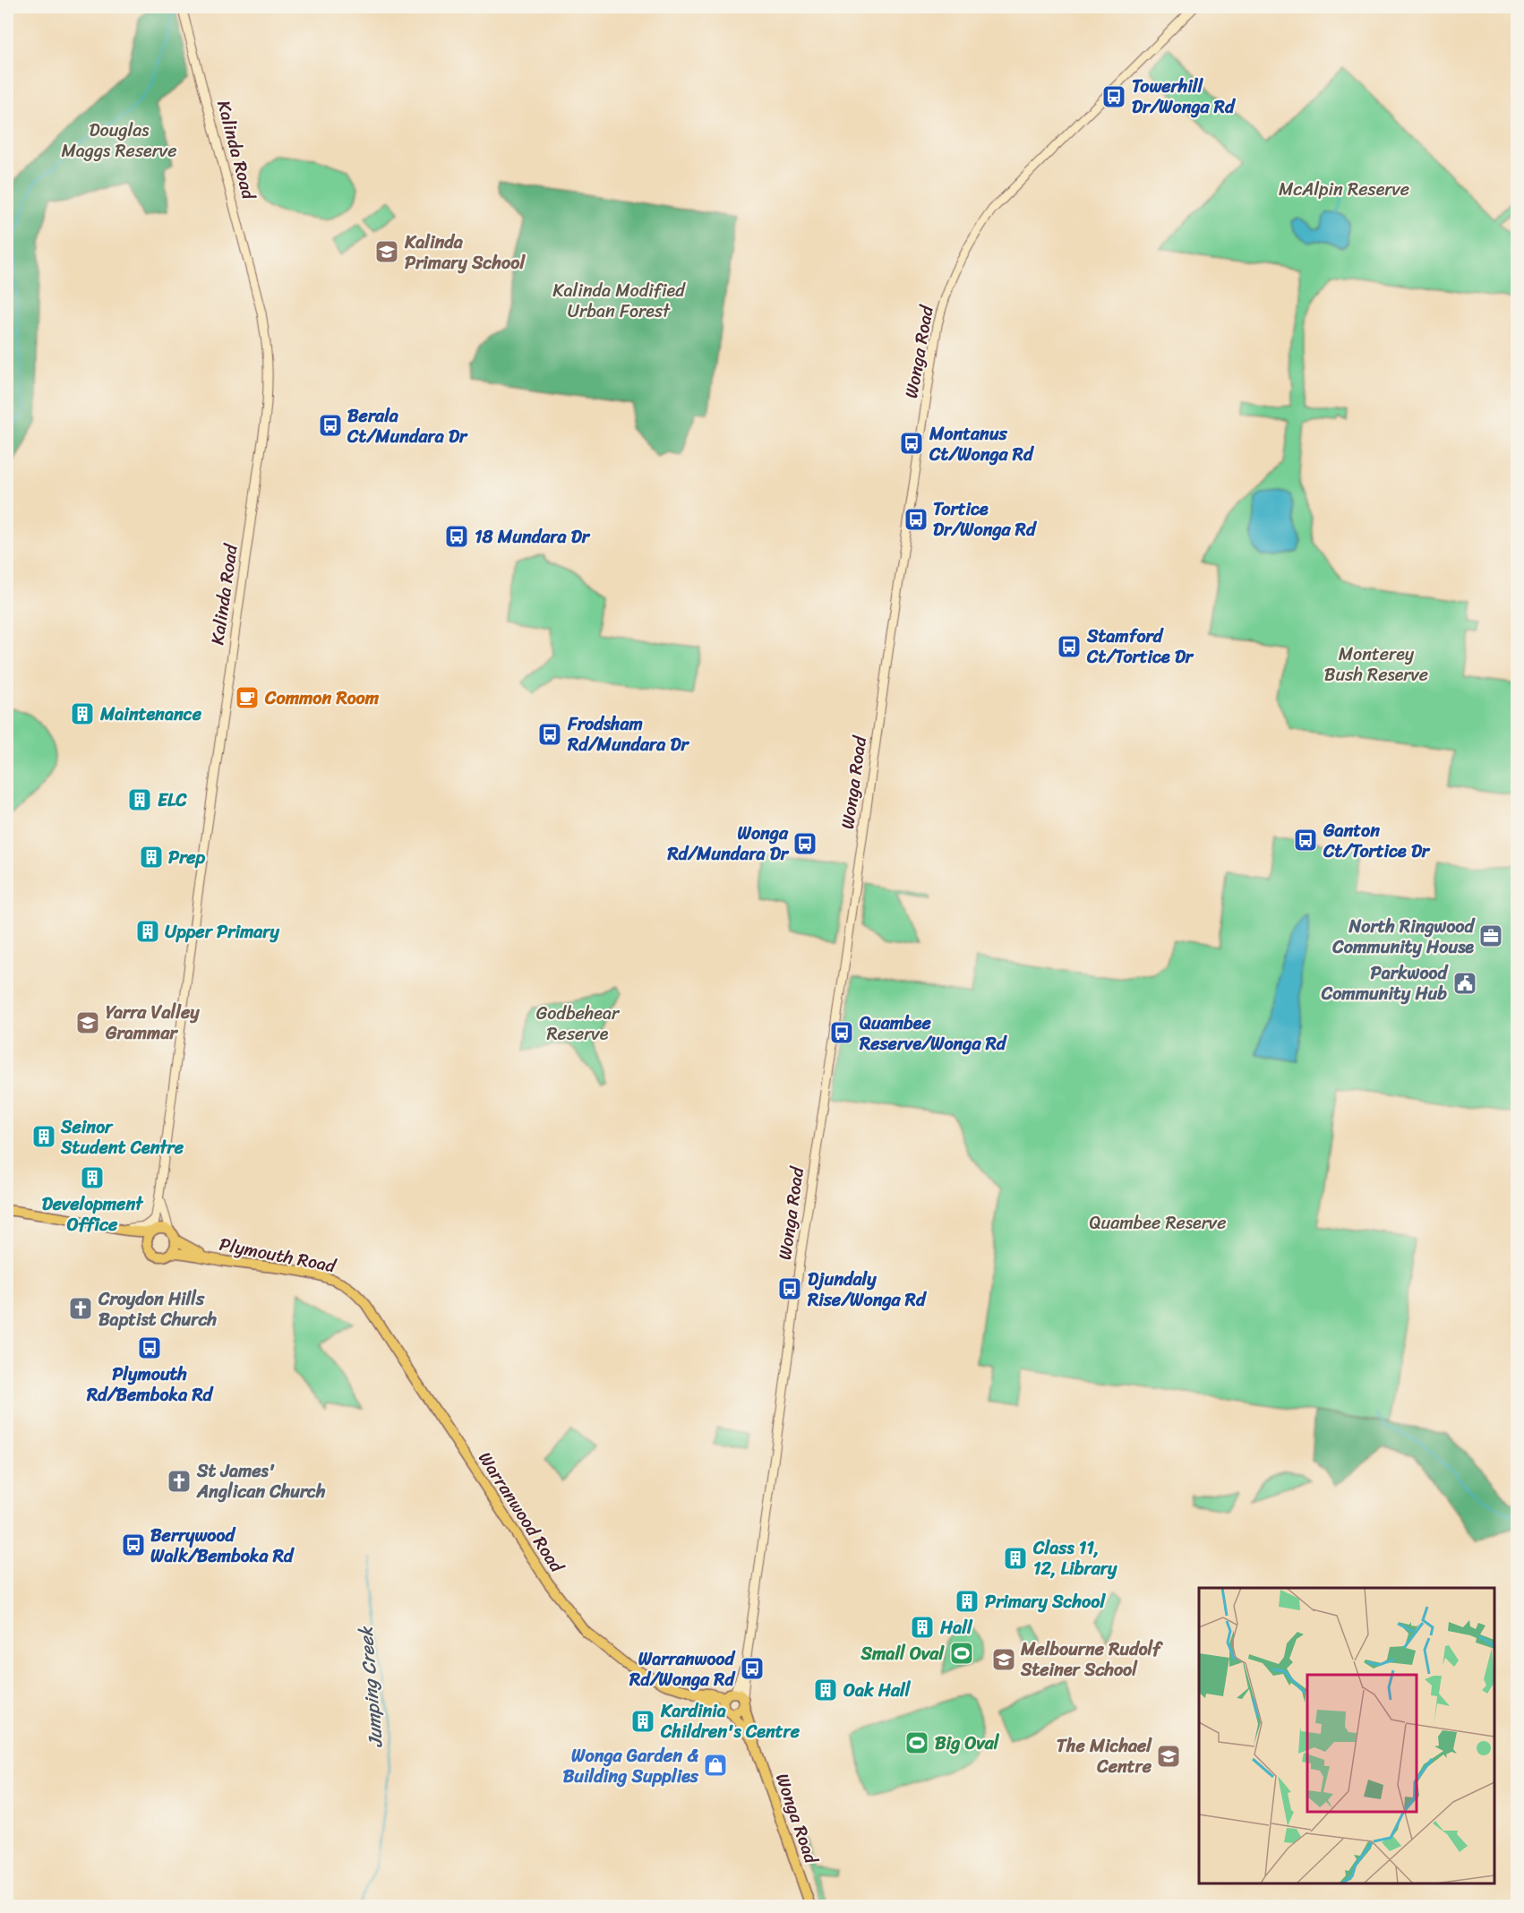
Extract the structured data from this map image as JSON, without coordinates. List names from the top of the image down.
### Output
{
  "streets": {
    "main road": [
      "Kalinda Road",
      "Wonga Road",
      "Plymouth Road",
      "Warranwood Road"
    ]
  },
  "crossings": [
    ["Kalinda Road", "Plymouth Road"],
    ["Wonga Road", "Warranwood Road"],
    ["Plymouth Road", "Warranwood Road"]
  ],
  "water": ["Jumping Creek"],
  "parks": [
    "Douglas Maggs Reserve",
    "McAlpin Reserve",
    "Kalinda Modified Urban Forest",
    "Monterey Bush Reserve",
    "Godbehear Reserve",
    "Quambee Reserve"
  ],
  "places": {
    "bus stop": [
      "Towerhill Dr/Wonga Rd",
      "Berala Ct/Mundara Dr",
      "Montanus Ct/Wonga Rd",
      "Tortice Dr/Wonga Rd",
      "18 Mundara Dr",
      "Stamford Ct/Tortice Dr",
      "Frodsham Rd/Mundara Dr",
      "Ganton Ct/Tortice Dr",
      "Wonga Rd/Mundara Dr",
      "Quambee Reserve/Wonga Rd",
      "Djundaly Rise/Wonga Rd",
      "Plymouth Rd/Bemboka Rd",
      "Berrywood Walk/Bemboka Rd",
      "Warranwood Rd/Wonga Rd"
    ],
    "school or university": [
      "Kalinda Primary School",
      "Yarra Valley Grammar",
      "Melbourne Rudolf Steiner School",
      "The Michael Centre"
    ],
    "cafe": ["Common Room"],
    "building": [
      "Maintenance",
      "ELC",
      "Prep",
      "Upper Primary",
      "Seinor Student Centre",
      "Development Office",
      "Class 11, 12, Library",
      "Primary School",
      "Hall",
      "Oak Hall",
      "Kardinia Children's Centre"
    ],
    "office": ["North Ringwood Community House"],
    "public building": ["Parkwood Community Hub"],
    "church": ["Croydon Hills Baptist Church", "St James' Anglican Church"],
    "sports": ["Small Oval", "Big Oval"],
    "shop": ["Wonga Garden & Building Supplies"]
  }
}
